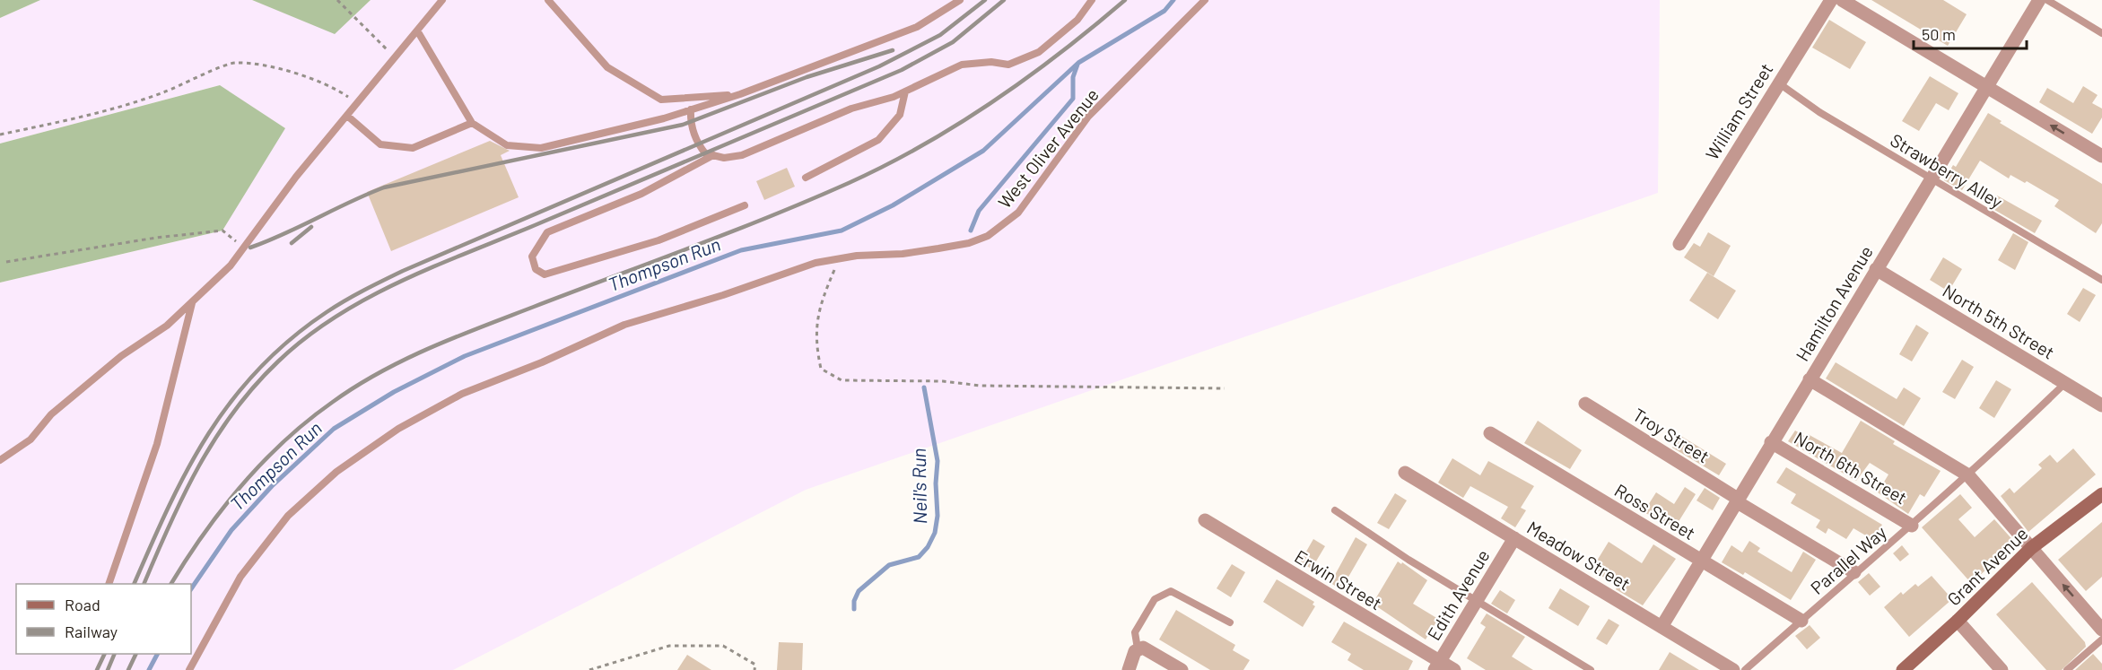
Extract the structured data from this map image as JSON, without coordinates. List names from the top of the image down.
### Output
{
  "streets": {
    "street": [
      "William Street",
      "Hamilton Avenue",
      "North 5th Street",
      "Troy Street",
      "North 6th Street",
      "Ross Street",
      "Meadow Street",
      "Grant Avenue",
      "Erwin Street",
      "Edith Avenue"
    ],
    "lane": ["West Oliver Avenue", "Strawberry Alley", "Parallel Way"]
  },
  "crossings": [
    ["William Street", "Strawberry Alley"],
    ["Strawberry Alley", "Hamilton Avenue"],
    ["Hamilton Avenue", "North 5th Street"],
    ["Hamilton Avenue", "Troy Street"],
    ["Hamilton Avenue", "North 6th Street"],
    ["Hamilton Avenue", "Ross Street"],
    ["Hamilton Avenue", "Meadow Street"],
    ["North 5th Street", "Parallel Way"],
    ["Troy Street", "Parallel Way"],
    ["North 6th Street", "Parallel Way"],
    ["Ross Street", "Parallel Way"],
    ["Meadow Street", "Edith Avenue"],
    ["Erwin Street", "Edith Avenue"]
  ],
  "water": ["Thompson Run", "Neil's Run"],
  "legend": ["Road", "Railway"],
  "scale_bar": "50 m"
}
